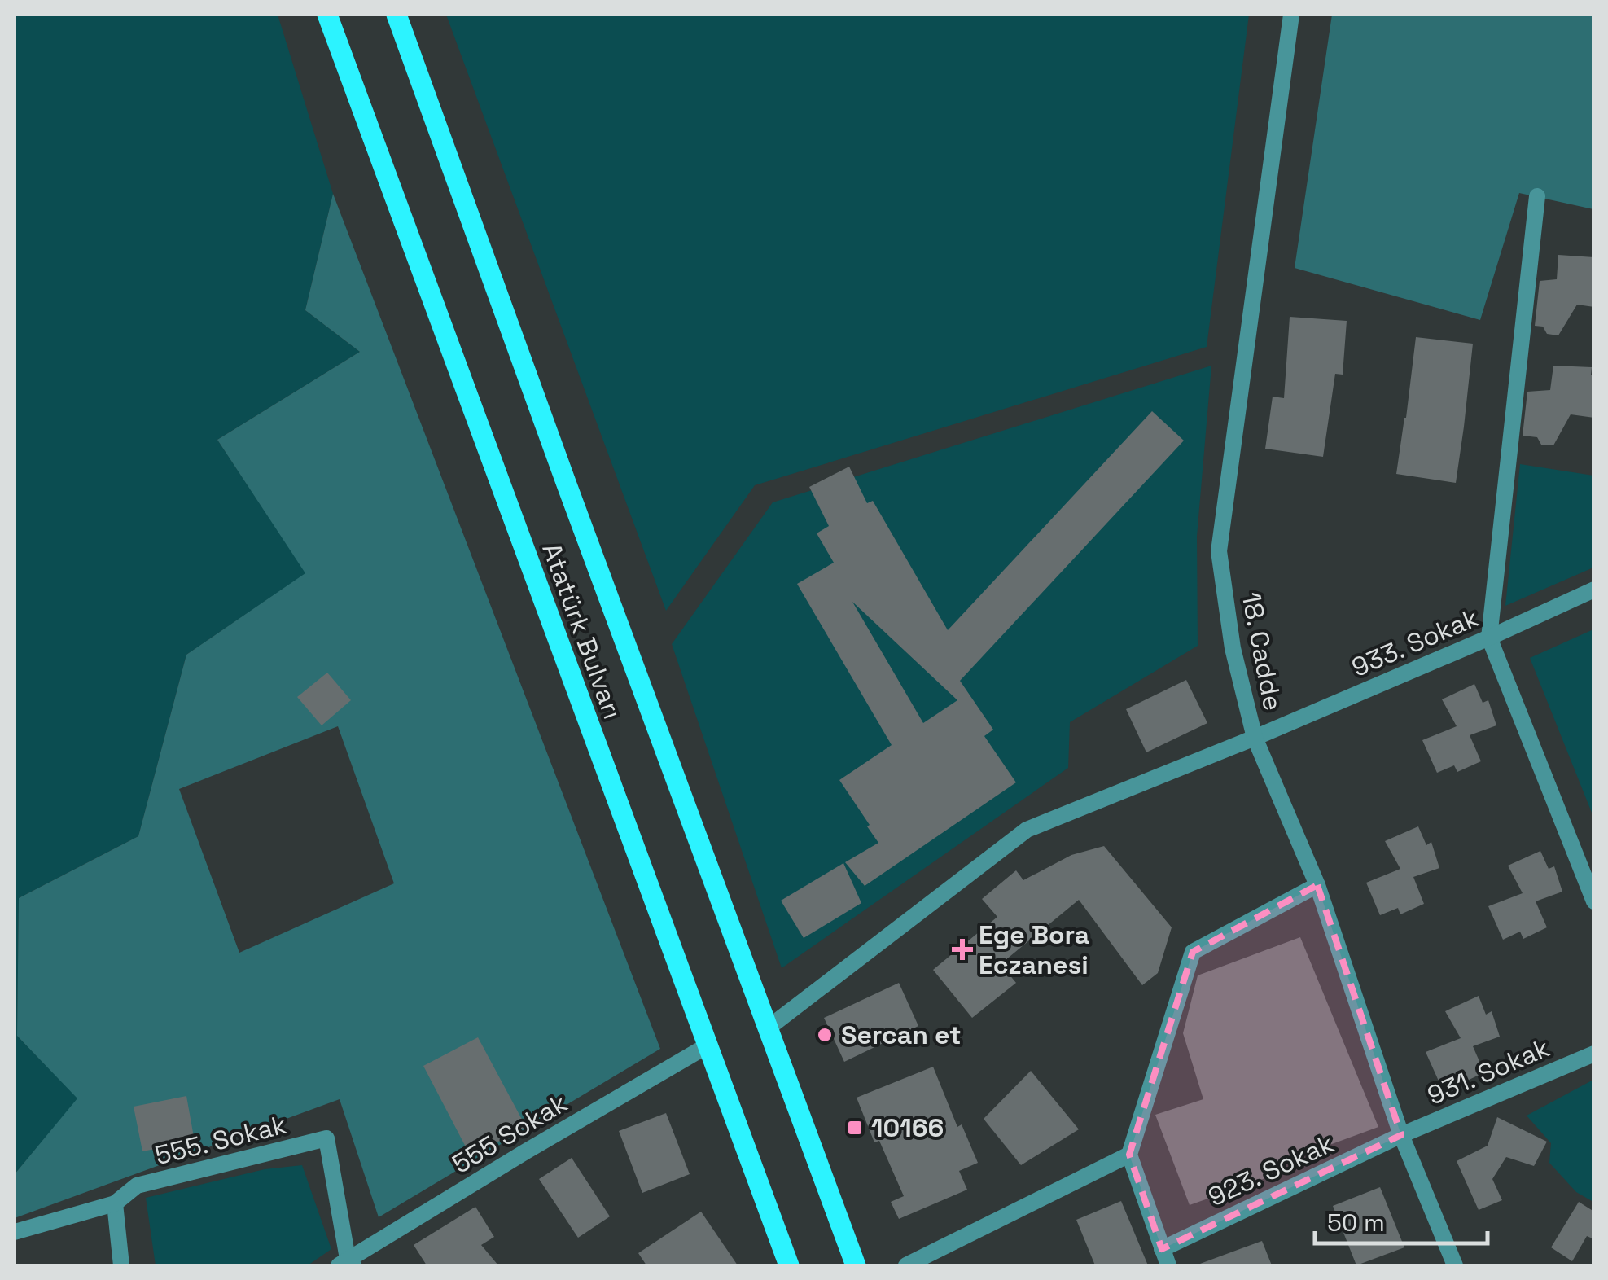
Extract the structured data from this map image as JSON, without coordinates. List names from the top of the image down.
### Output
{
  "streets": {
    "main road": ["Atatürk Bulvarı"],
    "street": [
      "933. Sokak",
      "18. Cadde",
      "931. Sokak",
      "555 Sokak",
      "555. Sokak",
      "923. Sokak"
    ]
  },
  "crossings": [
    ["Atatürk Bulvarı", "933. Sokak"],
    ["Atatürk Bulvarı", "555 Sokak"],
    ["933. Sokak", "18. Cadde"],
    ["18. Cadde", "931. Sokak"],
    ["18. Cadde", "923. Sokak"],
    ["931. Sokak", "923. Sokak"],
    ["555 Sokak", "555. Sokak"]
  ],
  "places": {
    "health": ["Ege Bora Eczanesi"],
    "other": ["Sercan et"],
    "transit": ["10166"]
  },
  "scale_bar": "50 m"
}
